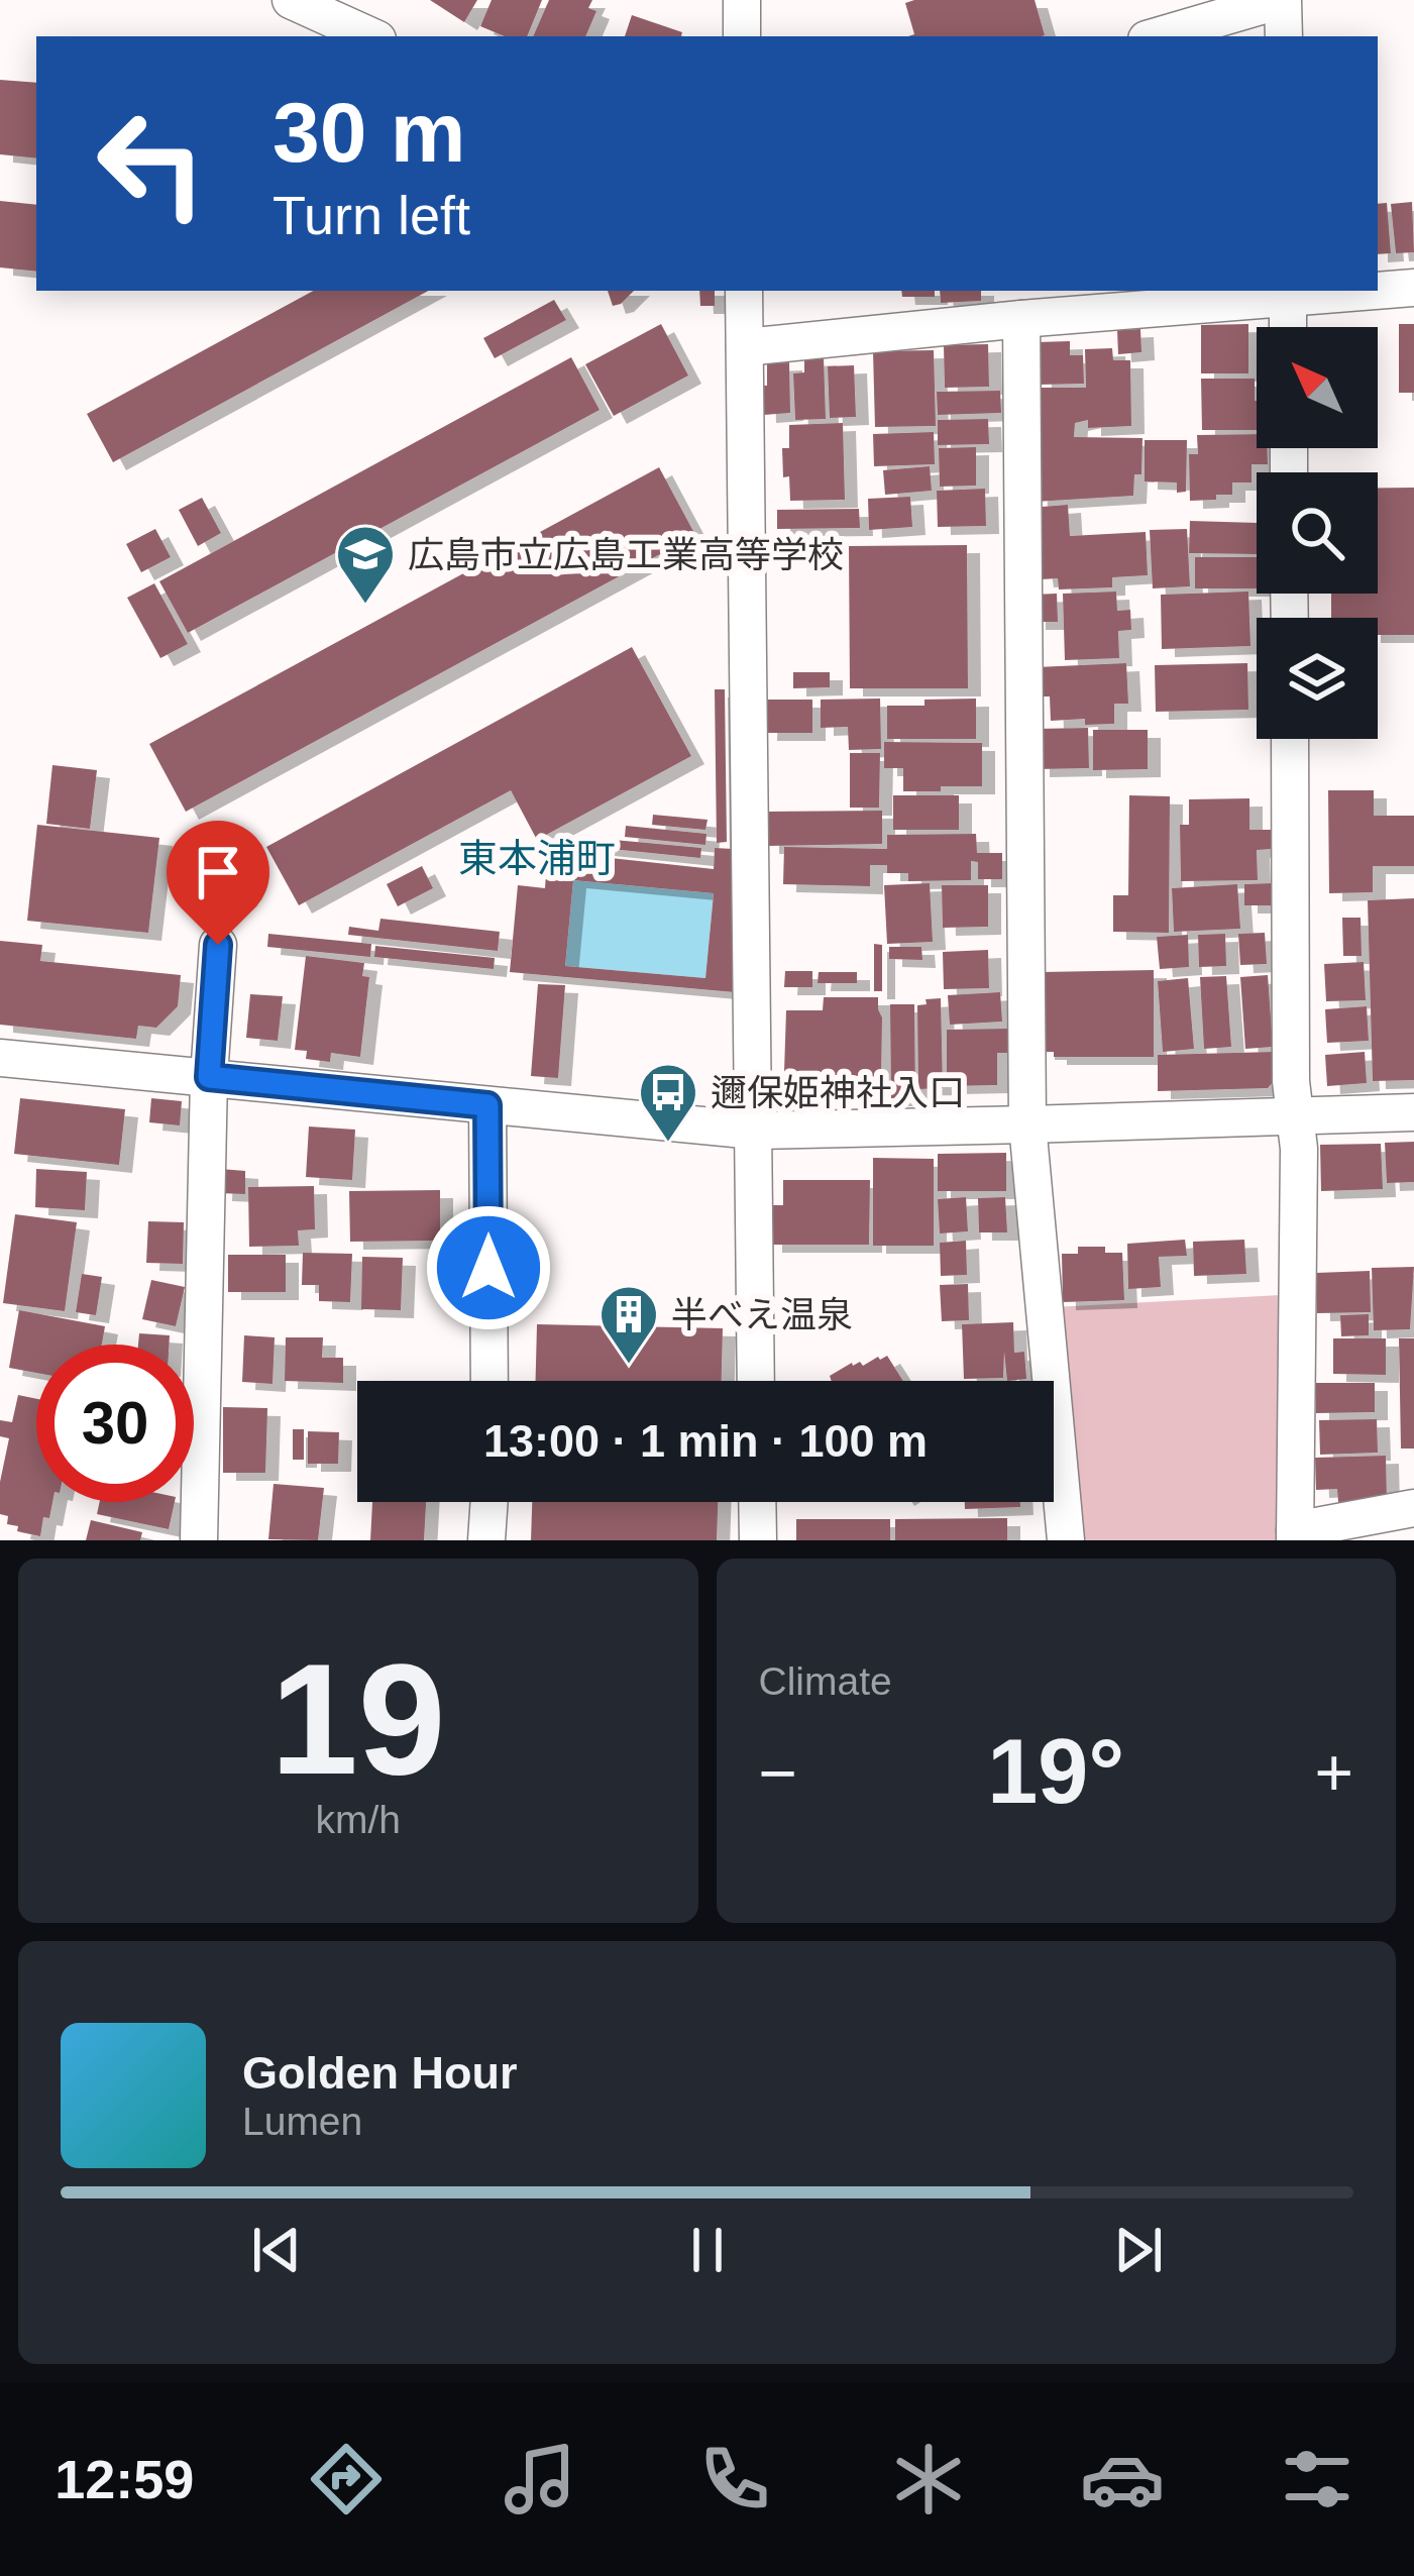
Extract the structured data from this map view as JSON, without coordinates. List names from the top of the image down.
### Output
{
  "districts": ["東本浦町"],
  "places": {
    "school or university": ["広島市立広島工業高等学校"],
    "bus stop": ["邇保姫神社入口"],
    "building": ["半べえ温泉"]
  },
  "north": "top left",
  "page": {
    "turn": ["30 m", "Turn left"],
    "limit": "30",
    "trip": "13:00 · 1 min · 100 m",
    "tile": [
      ["19", "km/h"],
      "Climate"
    ],
    "heat": ["−", "19°", "+"],
    "song": ["Golden Hour", "Lumen"],
    "tabs": "12:59"
  }
}
